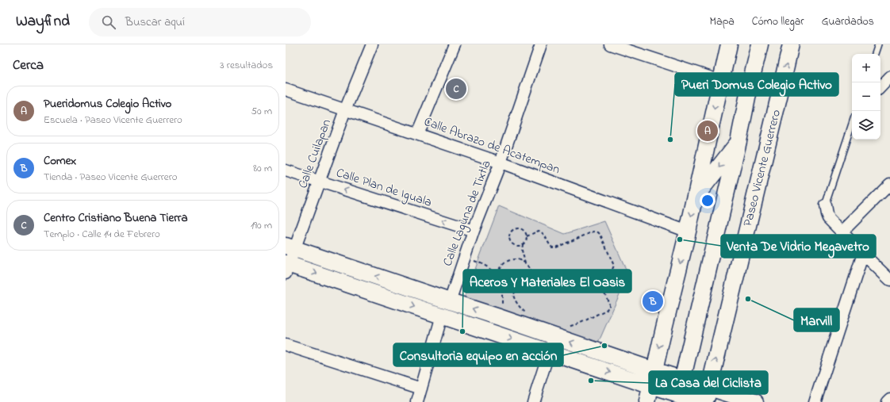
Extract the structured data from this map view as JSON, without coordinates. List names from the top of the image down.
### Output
{
  "streets": {
    "main road": ["Paseo Vicente Guerrero"],
    "street": [
      "Calle Abrazo de Acatempan",
      "Calle Cuilapan",
      "Calle Plan de Iguala",
      "Calle Laguna de Tixtla"
    ]
  },
  "crossings": [
    ["Calle Abrazo de Acatempan", "Calle Cuilapan"],
    ["Calle Abrazo de Acatempan", "Calle Laguna de Tixtla"],
    ["Calle Cuilapan", "Calle Plan de Iguala"],
    ["Calle Plan de Iguala", "Calle Laguna de Tixtla"]
  ],
  "one_way": ["Calle Plan de Iguala"],
  "places": [
    "Pueri Domus Colegio Activo",
    "Venta De Vidrio Megavetro",
    "Marvill",
    "Aceros Y Materiales El Oasis",
    "Consultoria equipo en acción",
    "La Casa del Ciclista"
  ],
  "page": {
    "header": "Wayfind",
    "search": "Buscar aquí",
    "nav": ["Mapa", "Cómo llegar", "Guardados"],
    "heading": ["Cerca", "3 resultados"],
    "map_buttons": ["+", "−"],
    "pins": ["C", "A", "B"],
    "list": [
      {
        "mark": "A",
        "name": "Pueridomus Colegio Activo",
        "note": "Escuela · Paseo Vicente Guerrero",
        "value": "50 m"
      },
      {
        "mark": "B",
        "name": "Comex",
        "note": "Tienda · Paseo Vicente Guerrero",
        "value": "80 m"
      },
      {
        "mark": "C",
        "name": "Centro Cristiano Buena Tierra",
        "note": "Templo · Calle 14 de Febrero",
        "value": "190 m"
      }
    ]
  }
}
